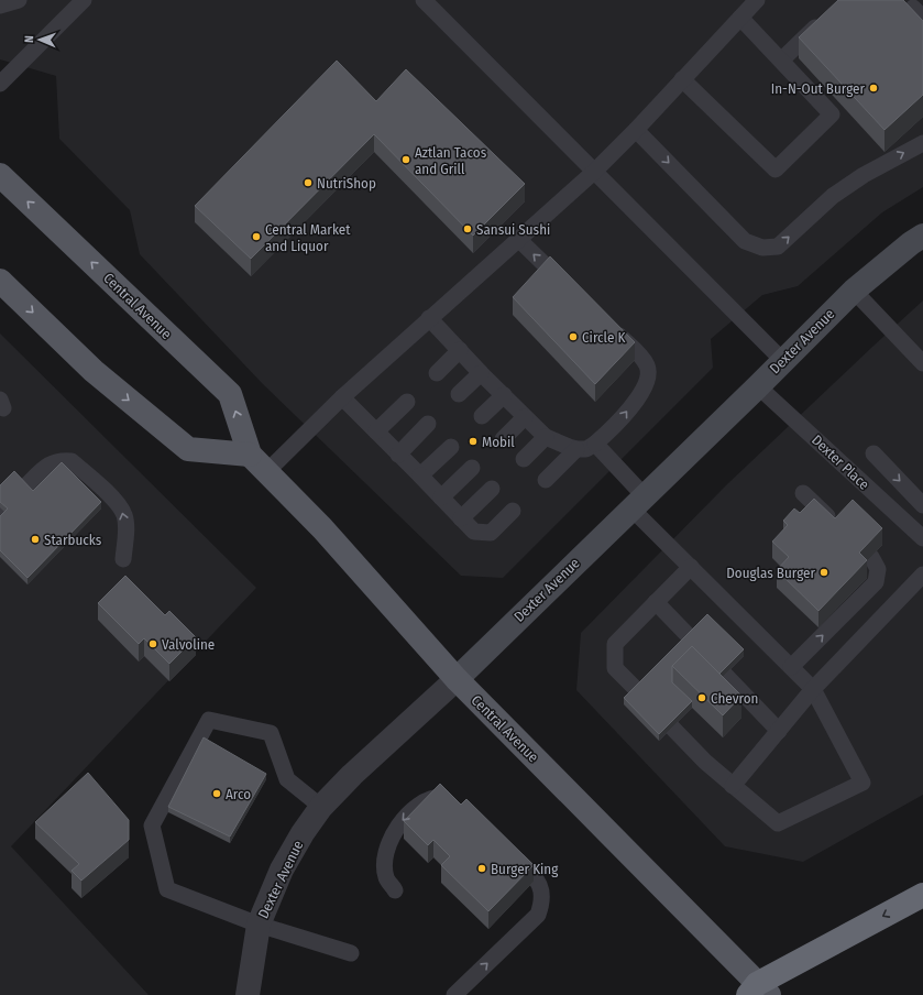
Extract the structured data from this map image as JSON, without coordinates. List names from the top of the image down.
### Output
{
  "streets": {
    "main road": ["Central Avenue"],
    "street": ["Dexter Avenue"],
    "lane": ["Dexter Place"]
  },
  "crossings": [
    ["Central Avenue", "Dexter Avenue"],
    ["Dexter Avenue", "Dexter Place"]
  ],
  "places": [
    "In-N-Out Burger",
    "Aztlan Tacos and Grill",
    "NutriShop",
    "Sansui Sushi",
    "Central Market and Liquor",
    "Circle K",
    "Mobil",
    "Starbucks",
    "Douglas Burger",
    "Valvoline",
    "Chevron",
    "Arco",
    "Burger King"
  ],
  "north": "left"
}
